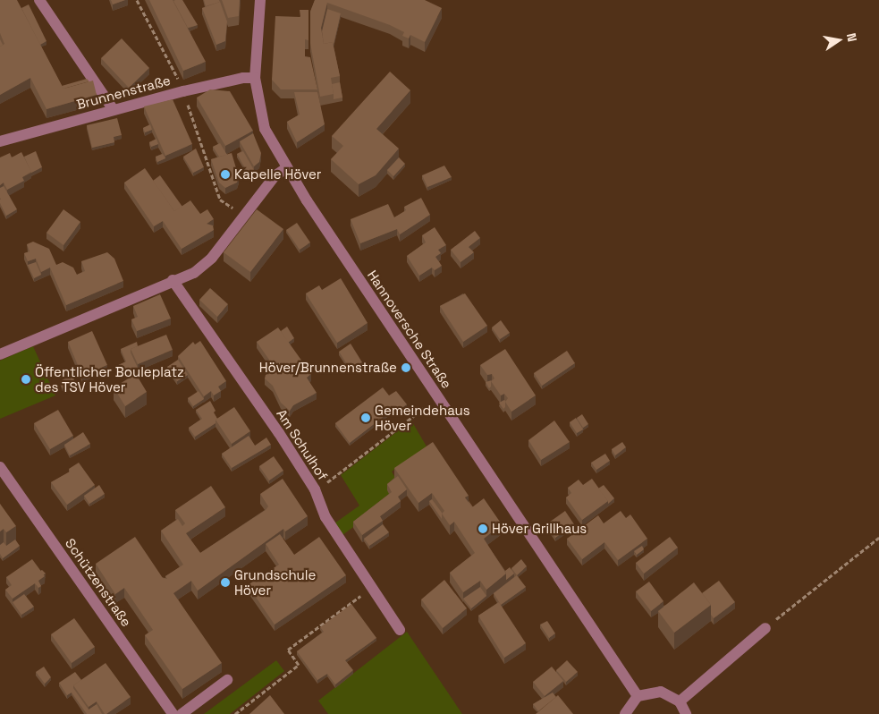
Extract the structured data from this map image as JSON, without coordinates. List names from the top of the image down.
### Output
{
  "streets": {
    "street": [
      "Brunnenstraße",
      "Hannoversche Straße",
      "Am Schulhof",
      "Schützenstraße"
    ]
  },
  "crossings": [
    ["Brunnenstraße", "Hannoversche Straße"]
  ],
  "places": [
    "Kapelle Höver",
    "Höver/Brunnenstraße",
    "Öffentlicher Bouleplatz des TSV Höver",
    "Gemeindehaus Höver",
    "Höver Grillhaus",
    "Grundschule Höver"
  ],
  "north": "right"
}
